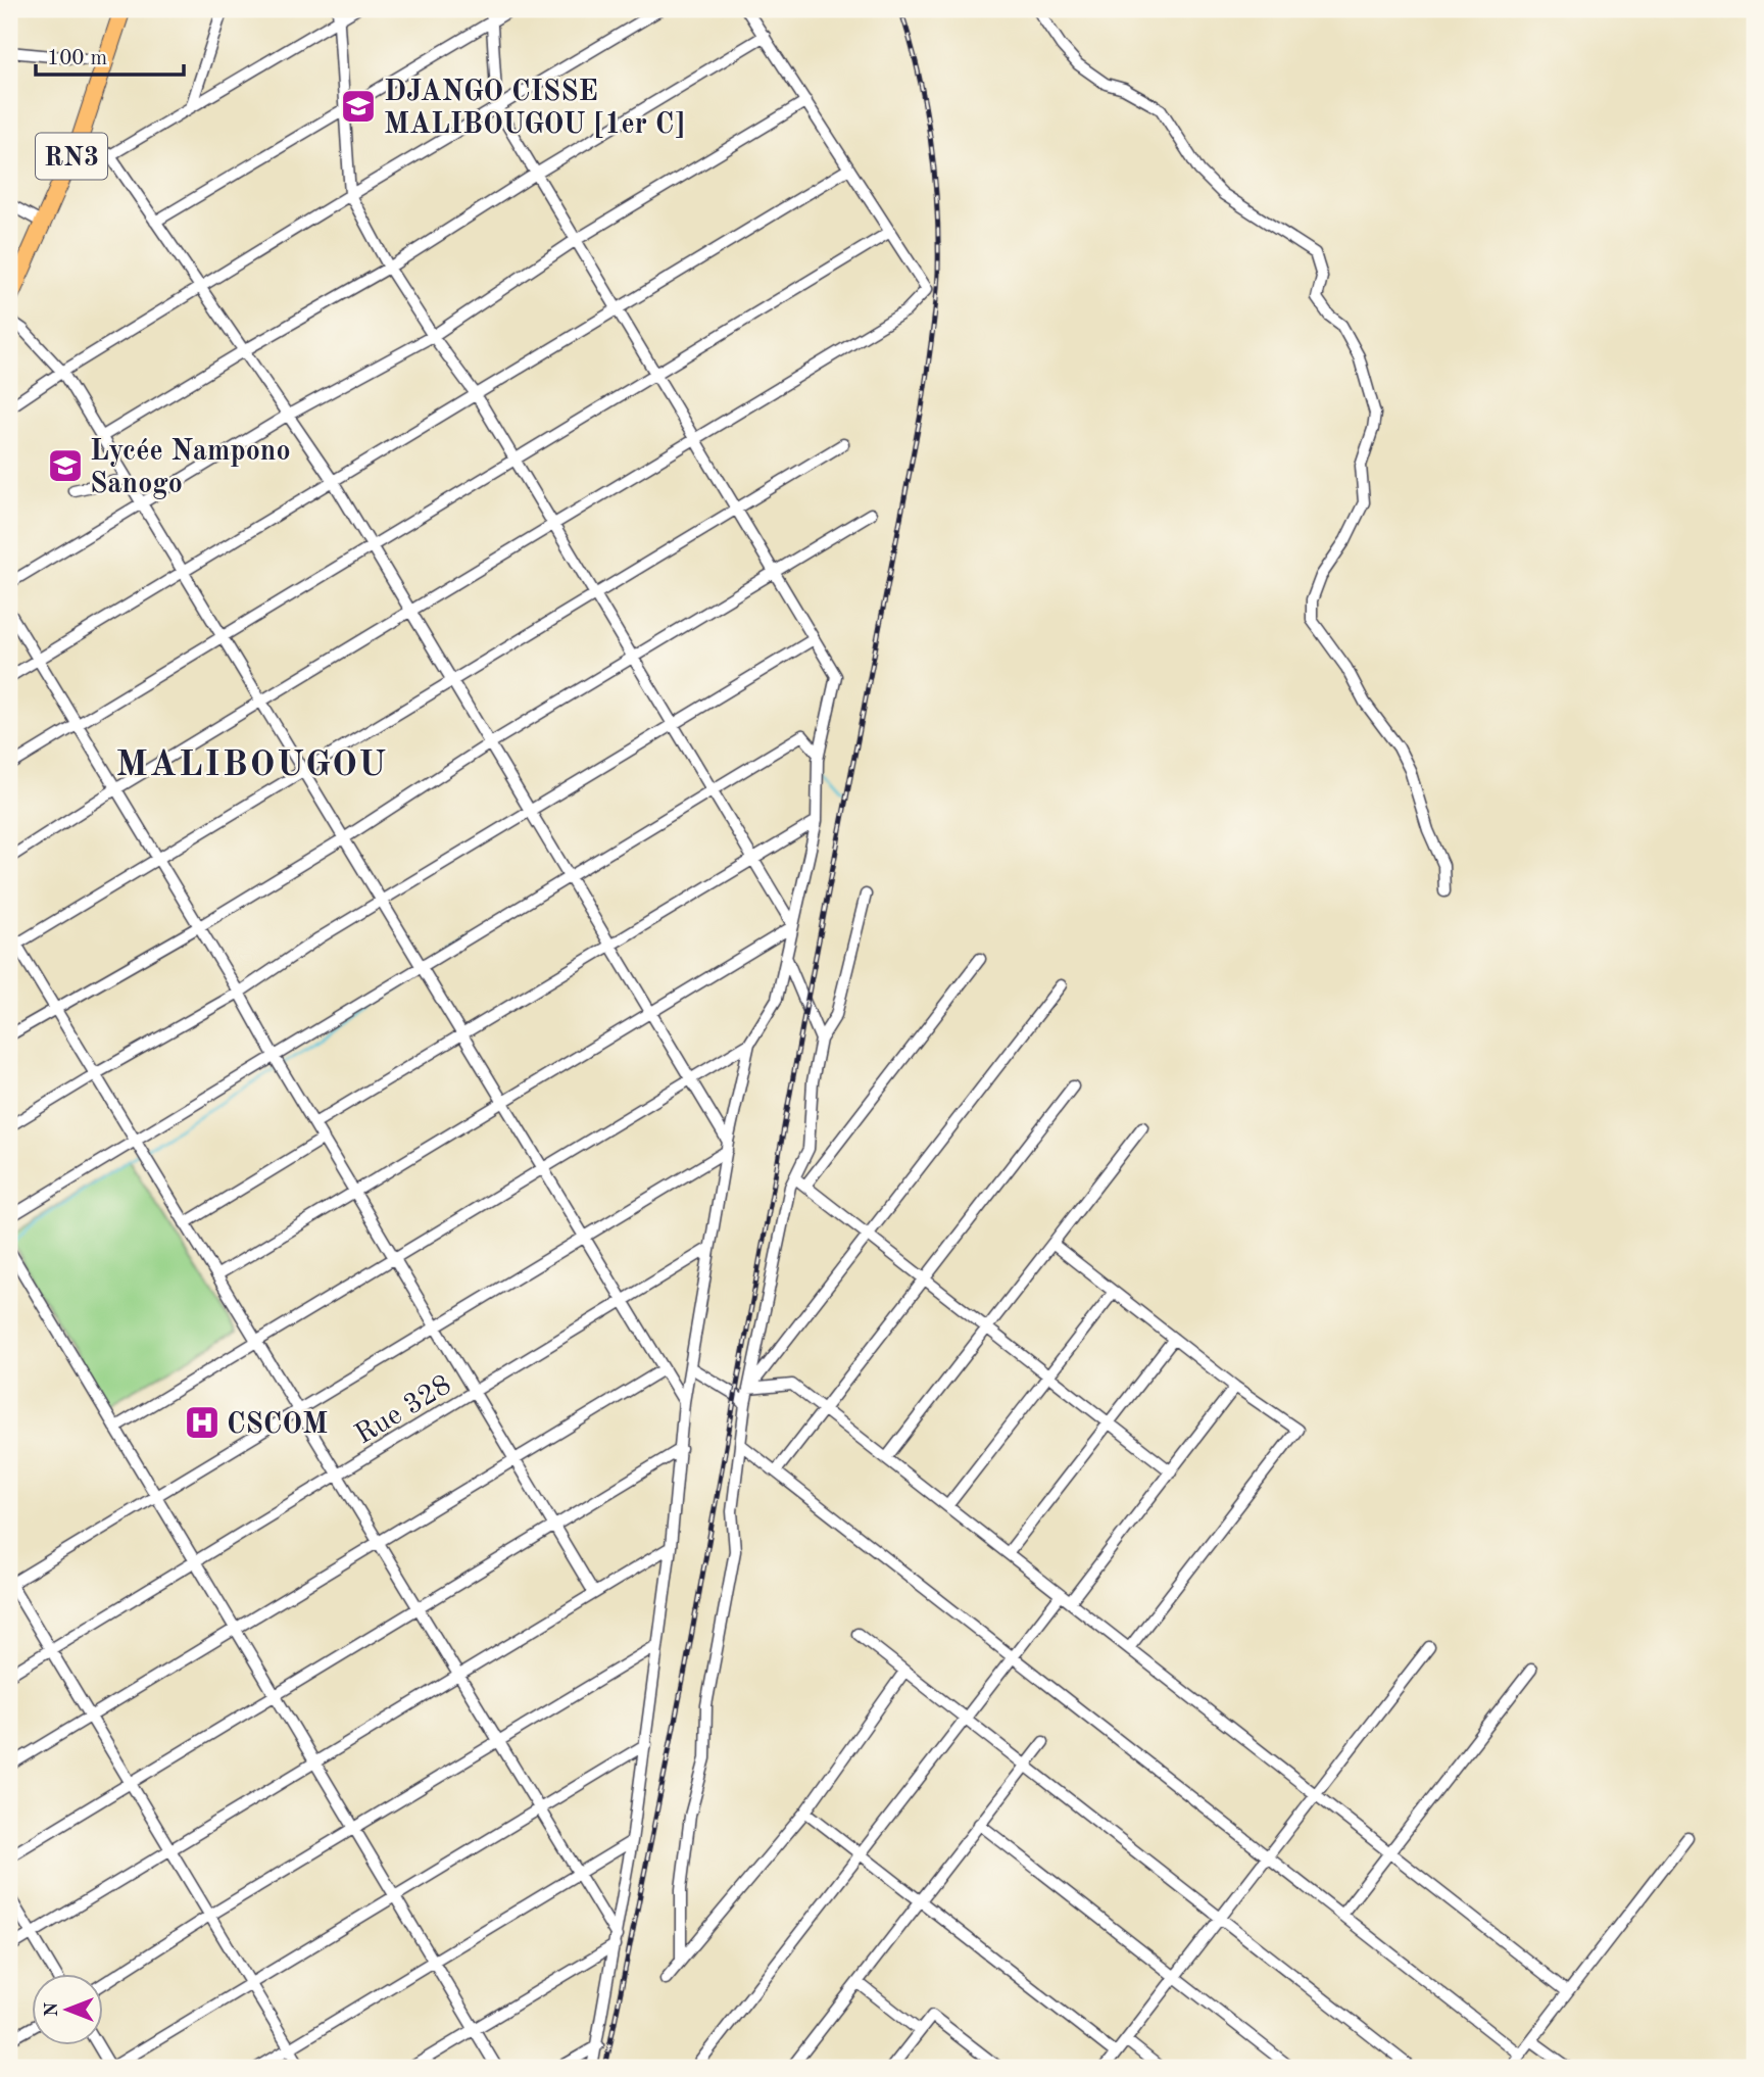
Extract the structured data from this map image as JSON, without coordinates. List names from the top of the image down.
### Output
{
  "streets": {
    "highway": ["RN3"],
    "street": ["Rue 328"]
  },
  "districts": ["MALIBOUGOU"],
  "places": {
    "school or university": ["DJANGO CISSE MALIBOUGOU [1er C]", "Lycée Nampono Sanogo"],
    "hospital": ["CSCOM"]
  },
  "scale_bar": "100 m",
  "north": "left"
}
